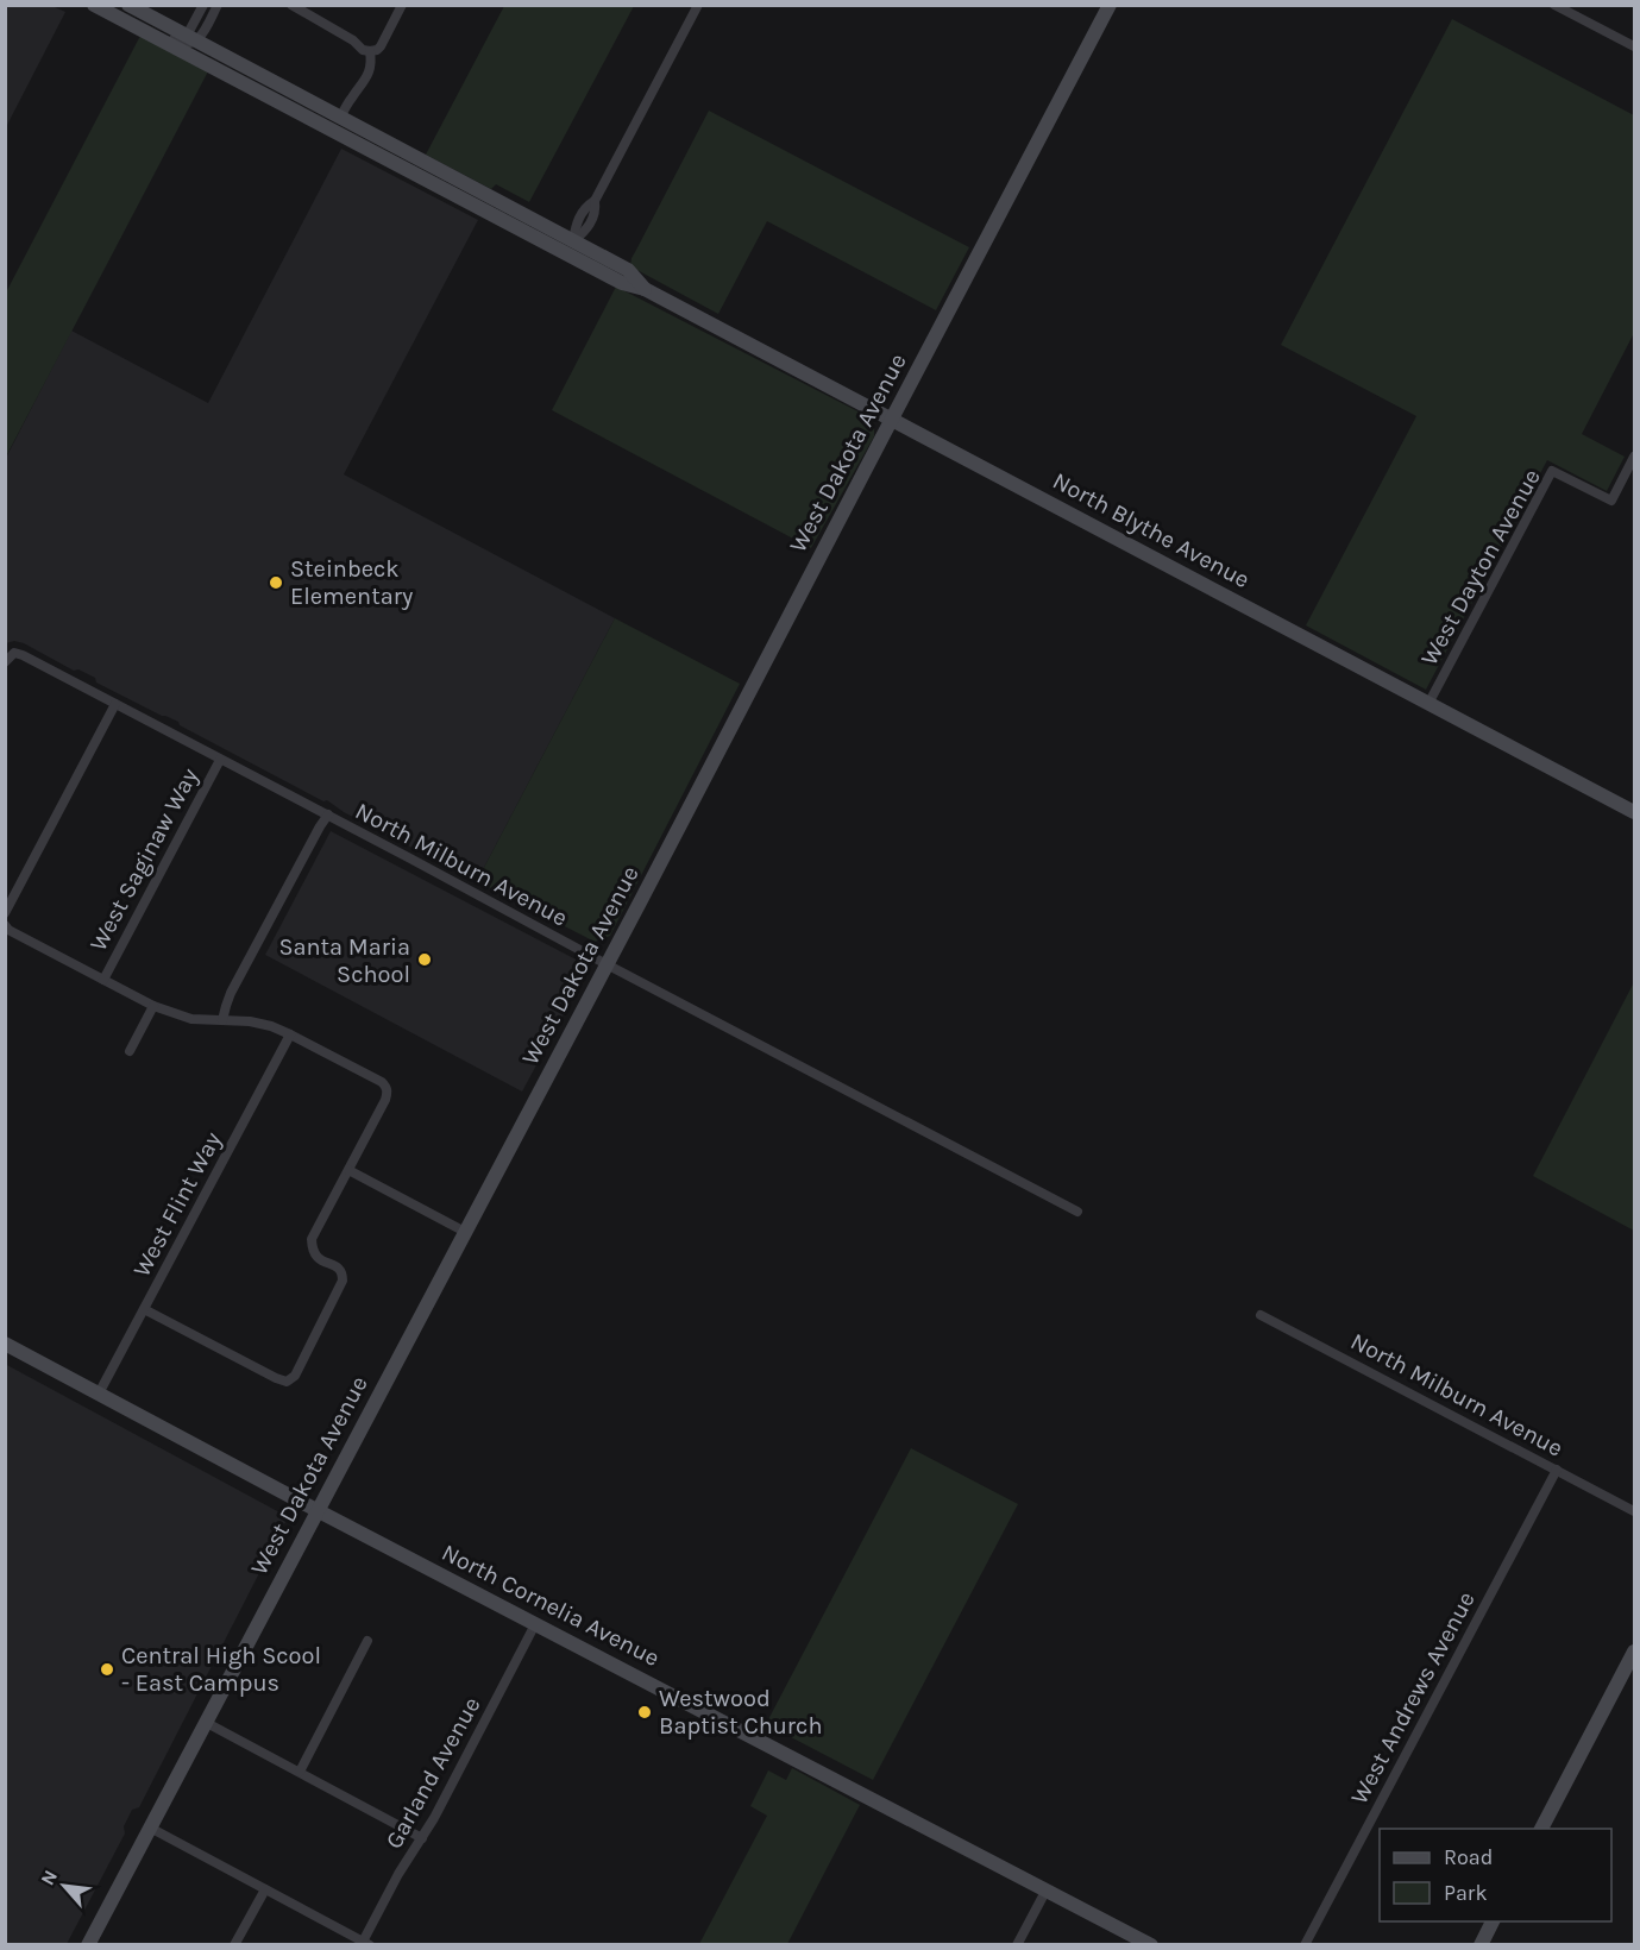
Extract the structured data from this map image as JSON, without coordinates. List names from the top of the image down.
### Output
{
  "streets": {
    "street": [
      "West Dakota Avenue",
      "North Blythe Avenue",
      "West Dayton Avenue",
      "West Saginaw Way",
      "North Milburn Avenue",
      "West Flint Way",
      "North Cornelia Avenue",
      "West Andrews Avenue",
      "Garland Avenue"
    ]
  },
  "crossings": [
    ["West Dakota Avenue", "North Blythe Avenue"],
    ["West Dakota Avenue", "North Milburn Avenue"],
    ["West Dakota Avenue", "North Cornelia Avenue"],
    ["North Blythe Avenue", "West Dayton Avenue"],
    ["West Saginaw Way", "North Milburn Avenue"],
    ["North Milburn Avenue", "West Andrews Avenue"],
    ["West Flint Way", "North Cornelia Avenue"],
    ["North Cornelia Avenue", "Garland Avenue"]
  ],
  "places": [
    "Steinbeck Elementary",
    "Santa Maria School",
    "Central High Scool - East Campus",
    "Westwood Baptist Church"
  ],
  "legend": ["Road", "Park"],
  "north": "top left"
}
